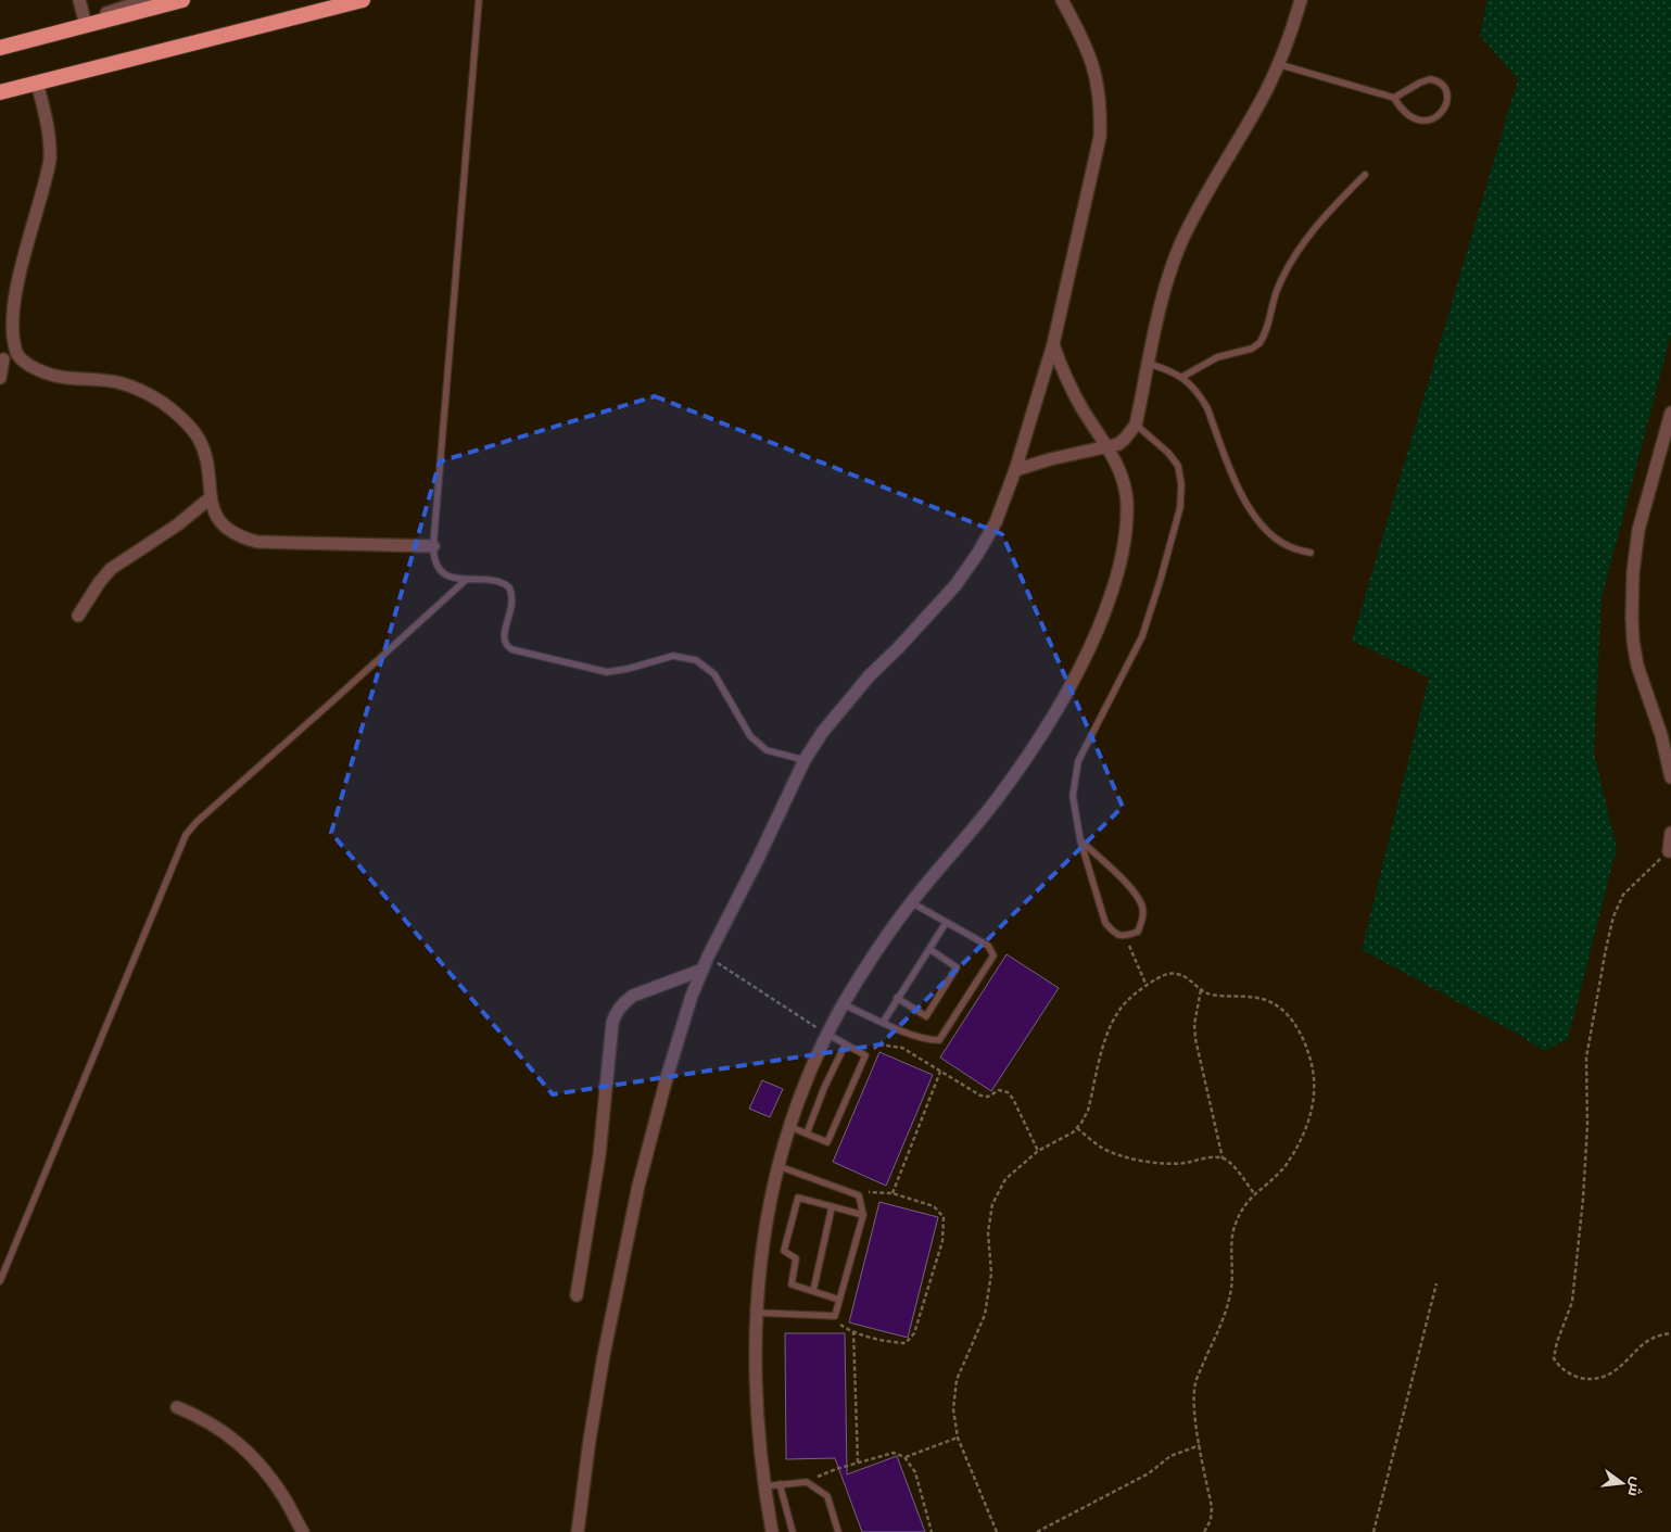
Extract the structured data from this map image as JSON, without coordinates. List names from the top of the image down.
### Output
{
  "north": "right"
}
